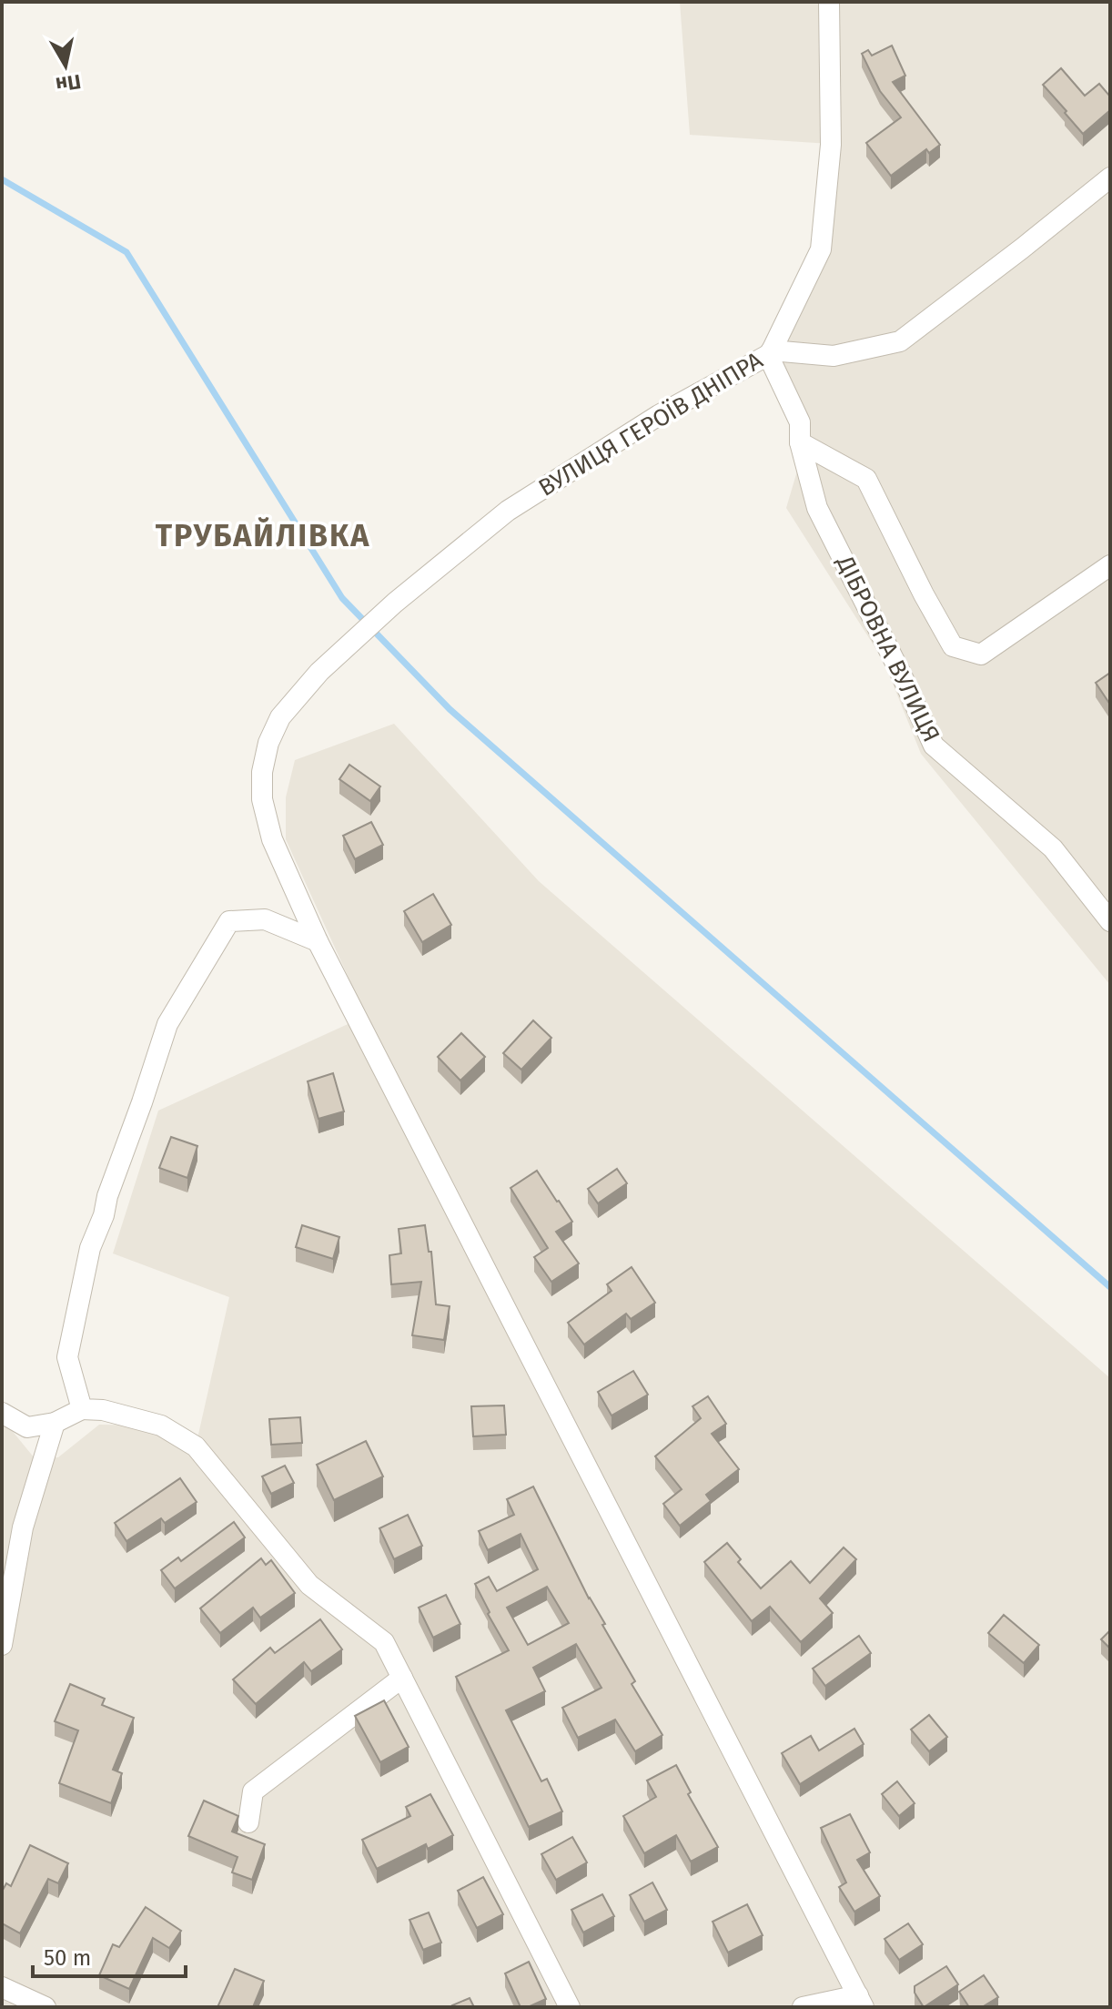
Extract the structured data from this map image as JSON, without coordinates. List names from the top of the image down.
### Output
{
  "streets": {
    "street": ["ВУЛИЦЯ ГЕРОЇВ ДНІПРА", "ДІБРОВНА ВУЛИЦЯ"]
  },
  "crossings": [
    ["ВУЛИЦЯ ГЕРОЇВ ДНІПРА", "ДІБРОВНА ВУЛИЦЯ"]
  ],
  "districts": ["ТРУБАЙЛІВКА"],
  "scale_bar": "50 m",
  "north": "bottom"
}
